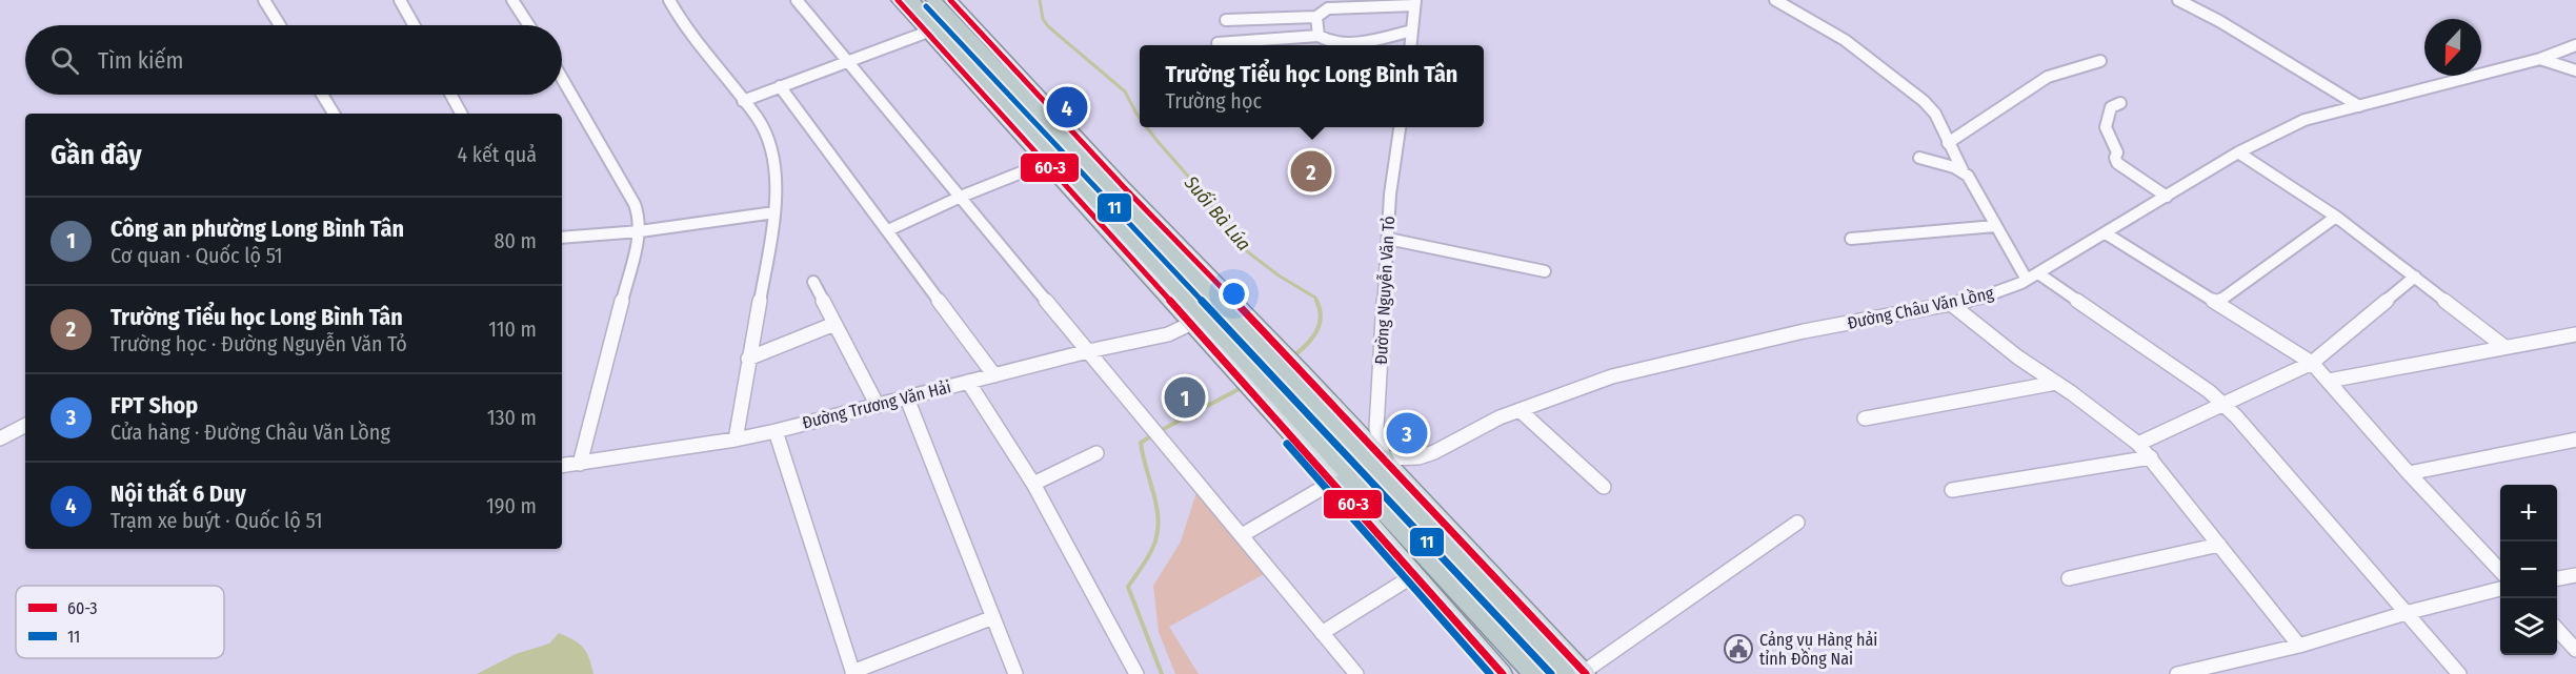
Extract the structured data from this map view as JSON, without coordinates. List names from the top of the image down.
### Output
{
  "streets": {
    "street": ["Đường Nguyễn Văn Tỏ", "Đường Châu Văn Lồng", "Đường Trương Văn Hải"]
  },
  "crossings": [
    ["Đường Nguyễn Văn Tỏ", "Đường Châu Văn Lồng"]
  ],
  "water": ["Suối Bà Lúa"],
  "places": {
    "public building": ["Cảng vụ Hàng hải tỉnh Đồng Nai"]
  },
  "lines": ["transit line 60-3", "transit line 11"],
  "legend": ["60-3", "11"],
  "north": "bottom",
  "page": {
    "search": "Tìm kiếm",
    "popup": ["Trường Tiểu học Long Bình Tân", "Trường học"],
    "pins": [
      "4",
      "2",
      "1",
      "3"
    ],
    "heading": ["Gần đây", "4 kết quả"],
    "list": [
      {
        "mark": "1",
        "name": "Công an phường Long Bình Tân",
        "note": "Cơ quan · Quốc lộ 51",
        "value": "80 m"
      },
      {
        "mark": "2",
        "name": "Trường Tiểu học Long Bình Tân",
        "note": "Trường học · Đường Nguyễn Văn Tỏ",
        "value": "110 m"
      },
      {
        "mark": "3",
        "name": "FPT Shop",
        "note": "Cửa hàng · Đường Châu Văn Lồng",
        "value": "130 m"
      },
      {
        "mark": "4",
        "name": "Nội thất 6 Duy",
        "note": "Trạm xe buýt · Quốc lộ 51",
        "value": "190 m"
      }
    ],
    "map_buttons": ["+", "−"]
  }
}
